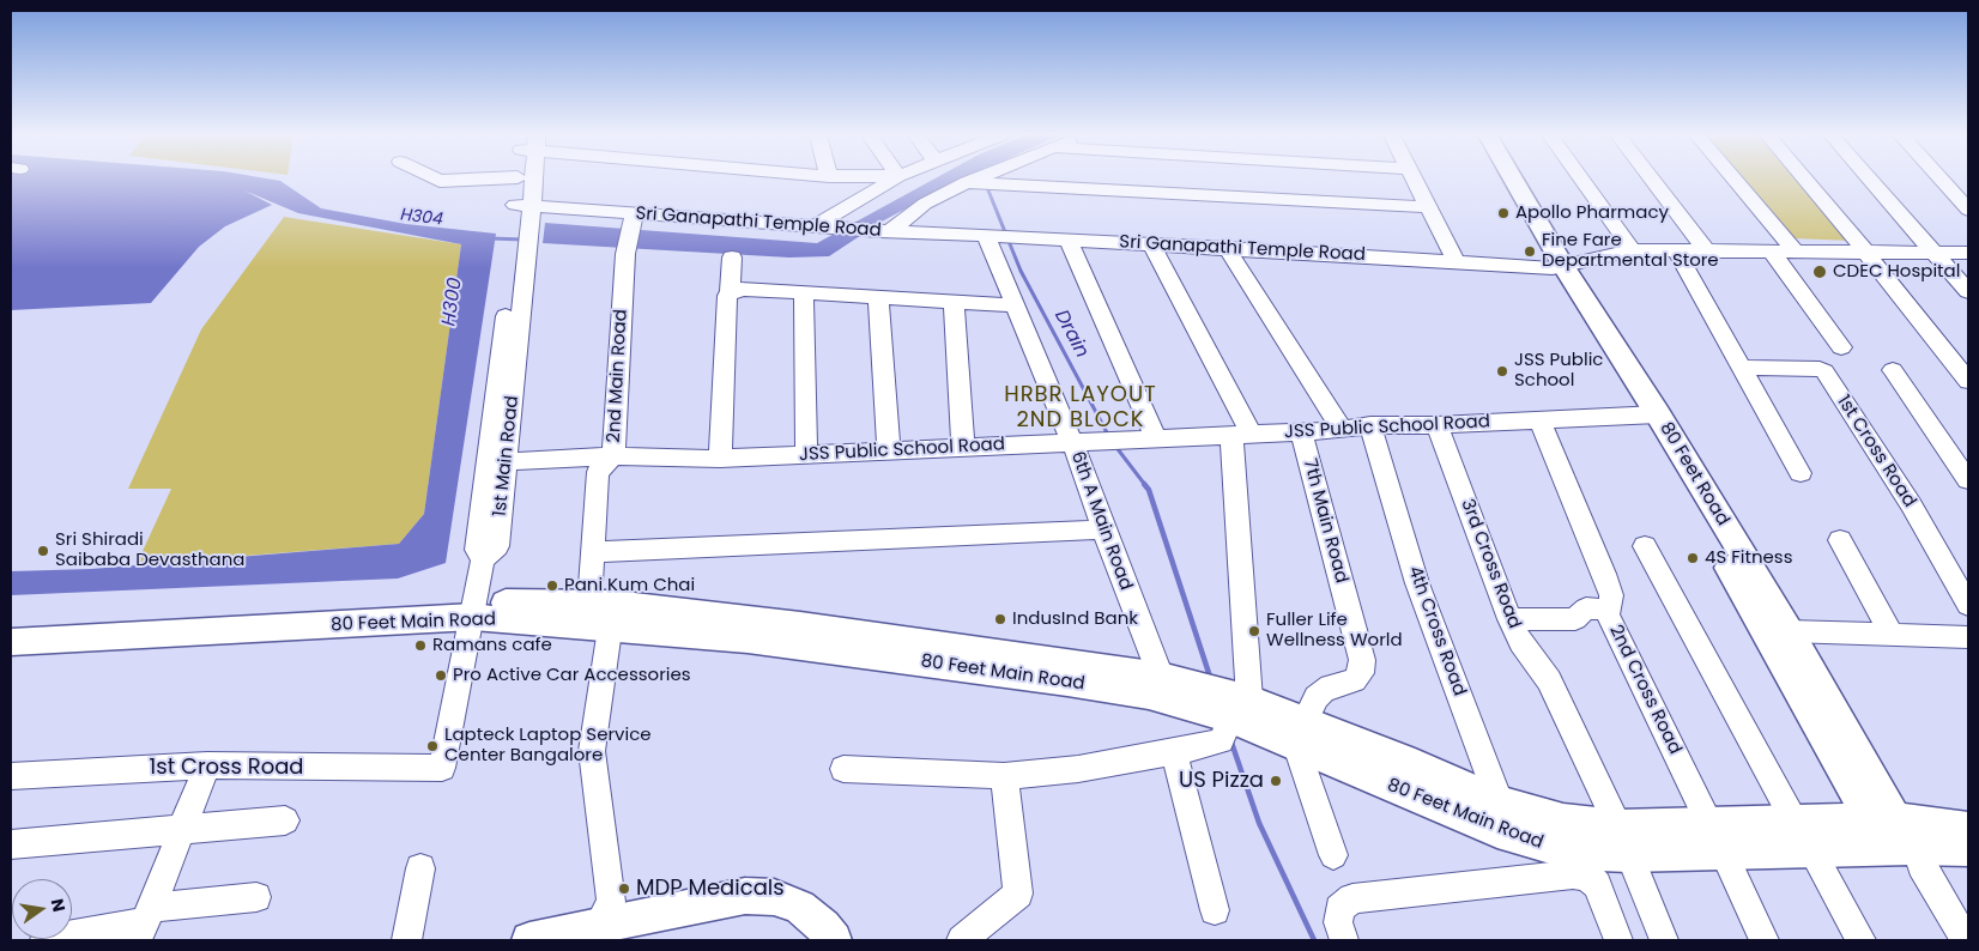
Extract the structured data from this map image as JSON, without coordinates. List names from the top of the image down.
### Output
{
  "streets": {
    "main road": ["80 Feet Road", "80 Feet Main Road"],
    "street": [
      "Sri Ganapathi Temple Road",
      "2nd Main Road",
      "JSS Public School Road",
      "1st Cross Road",
      "1st Main Road",
      "6th A Main Road",
      "7th Main Road",
      "3rd Cross Road",
      "4th Cross Road",
      "2nd Cross Road"
    ]
  },
  "crossings": [
    ["Sri Ganapathi Temple Road", "2nd Main Road"],
    ["Sri Ganapathi Temple Road", "1st Main Road"],
    ["Sri Ganapathi Temple Road", "80 Feet Road"],
    ["Sri Ganapathi Temple Road", "6th A Main Road"],
    ["2nd Main Road", "JSS Public School Road"],
    ["2nd Main Road", "80 Feet Main Road"],
    ["JSS Public School Road", "1st Main Road"],
    ["JSS Public School Road", "80 Feet Road"],
    ["JSS Public School Road", "6th A Main Road"],
    ["JSS Public School Road", "7th Main Road"],
    ["JSS Public School Road", "3rd Cross Road"],
    ["JSS Public School Road", "4th Cross Road"],
    ["JSS Public School Road", "2nd Cross Road"],
    ["1st Cross Road", "1st Main Road"],
    ["1st Main Road", "80 Feet Main Road"],
    ["80 Feet Road", "80 Feet Main Road"],
    ["6th A Main Road", "80 Feet Main Road"],
    ["7th Main Road", "80 Feet Main Road"],
    ["3rd Cross Road", "80 Feet Main Road"],
    ["80 Feet Main Road", "4th Cross Road"],
    ["80 Feet Main Road", "2nd Cross Road"]
  ],
  "districts": ["HRBR LAYOUT 2ND BLOCK"],
  "water": ["H304", "H300", "Drain"],
  "places": [
    "Apollo Pharmacy",
    "Fine Fare Departmental Store",
    "CDEC Hospital",
    "JSS Public School",
    "Sri Shiradi Saibaba Devasthana",
    "4S Fitness",
    "Pani Kum Chai",
    "IndusInd Bank",
    "Fuller Life Wellness World",
    "Ramans cafe",
    "Pro Active Car Accessories",
    "Lapteck Laptop Service Center Bangalore",
    "US Pizza",
    "MDP Medicals"
  ],
  "north": "right"
}
